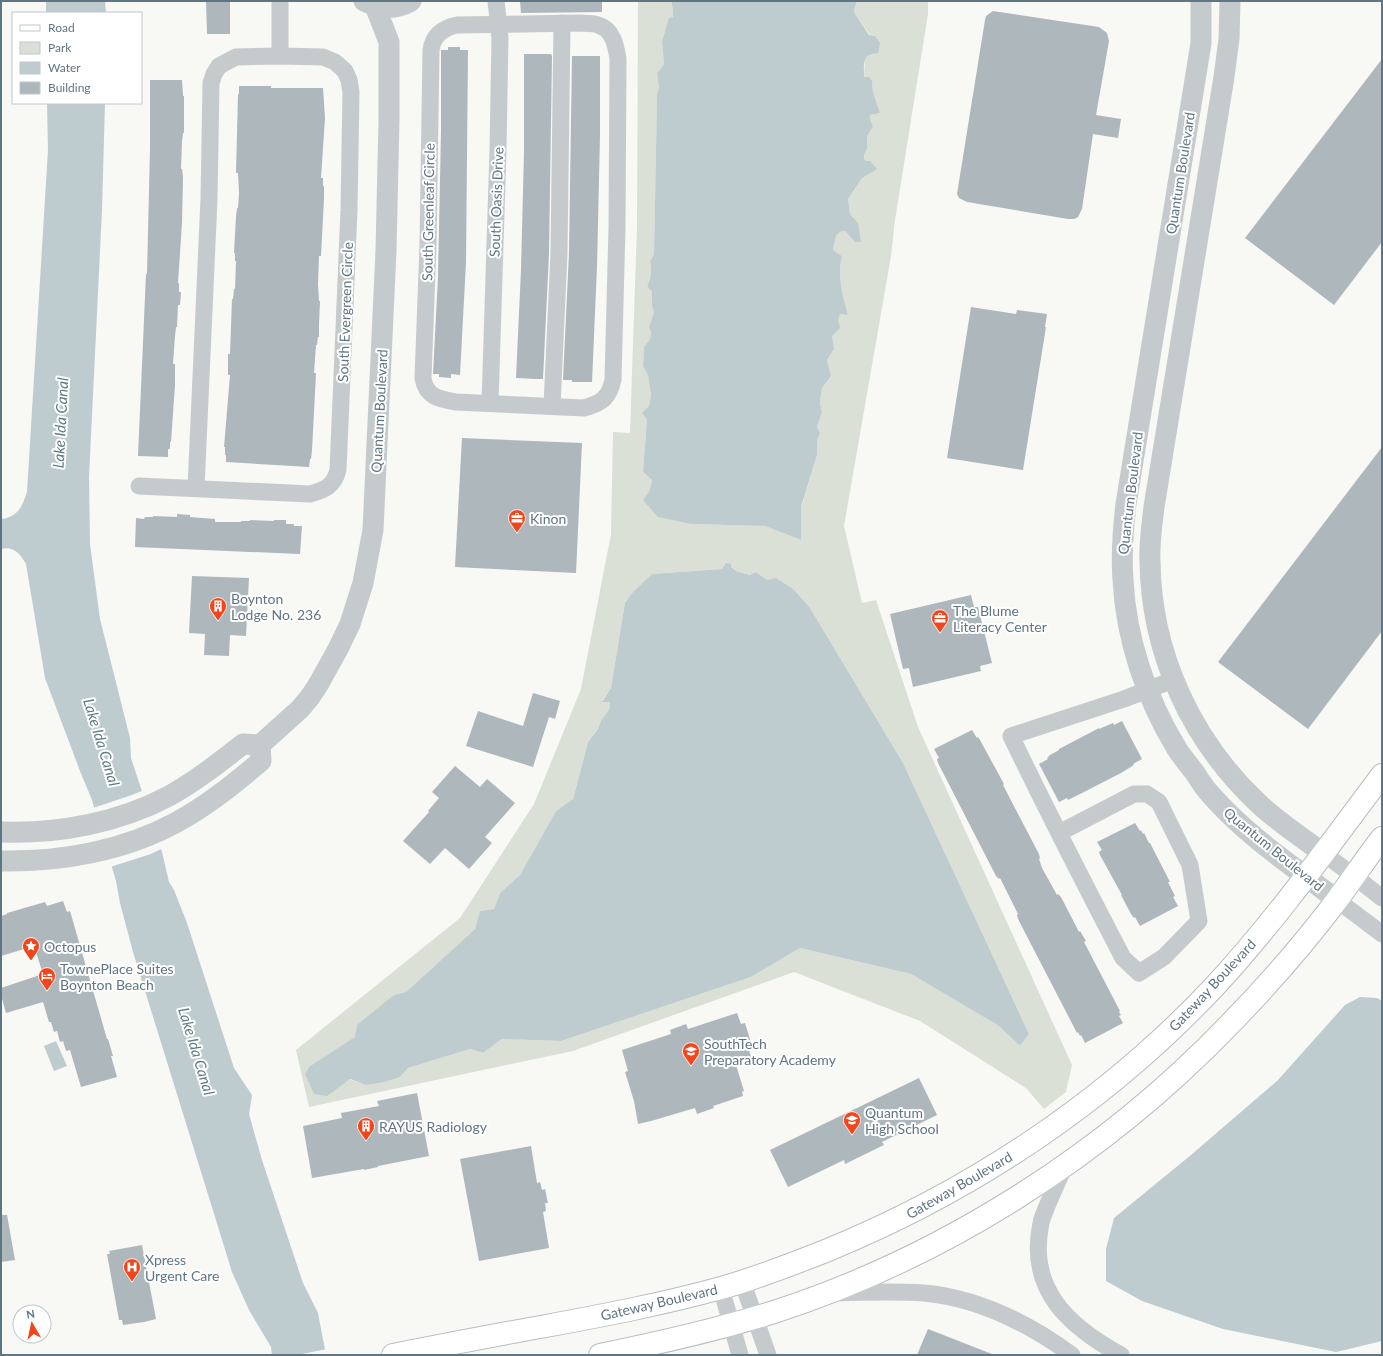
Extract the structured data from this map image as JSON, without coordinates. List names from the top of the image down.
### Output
{
  "streets": {
    "main road": ["Gateway Boulevard"],
    "street": [
      "Quantum Boulevard",
      "South Oasis Drive",
      "South Greenleaf Circle",
      "South Evergreen Circle"
    ]
  },
  "crossings": [
    ["Quantum Boulevard", "Gateway Boulevard"],
    ["South Oasis Drive", "South Greenleaf Circle"]
  ],
  "water": ["Lake Ida Canal"],
  "places": {
    "office": ["Kinon", "The Blume Literacy Center"],
    "building": ["Boynton Lodge No. 236", "RAYUS Radiology"],
    "place": ["Octopus"],
    "hotel": ["TownePlace Suites Boynton Beach"],
    "school or university": ["SouthTech Preparatory Academy", "Quantum High School"],
    "hospital": ["Xpress Urgent Care"]
  },
  "legend": [
    "Road",
    "Park",
    "Water",
    "Building"
  ],
  "north": "top"
}
